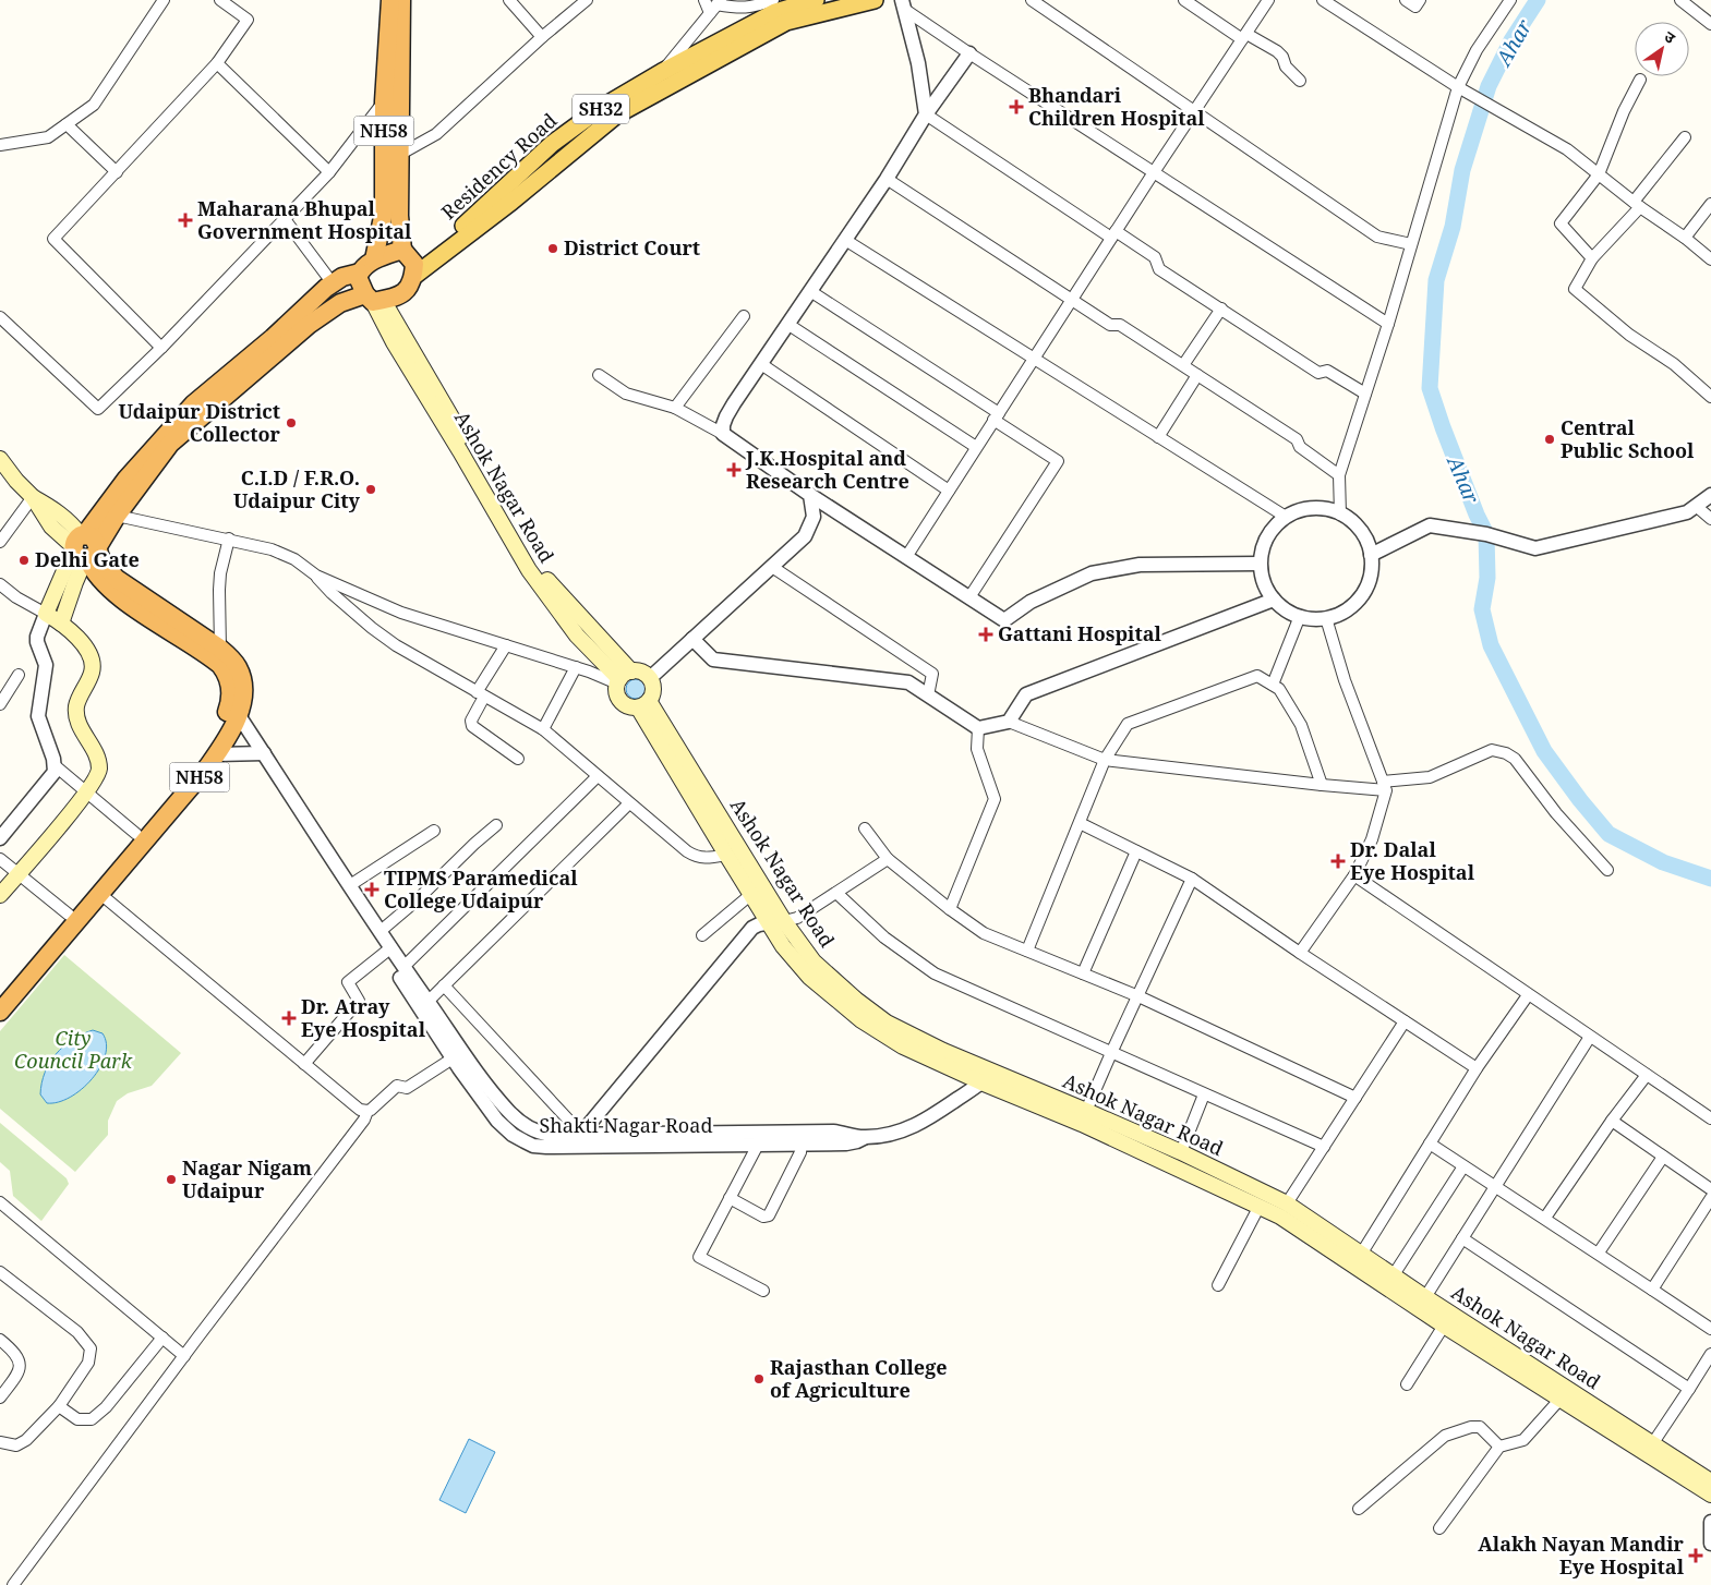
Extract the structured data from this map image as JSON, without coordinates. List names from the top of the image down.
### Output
{
  "streets": {
    "highway": ["NH58"],
    "main road": ["SH32", "Residency Road", "Ashok Nagar Road"],
    "street": ["Shakti Nagar Road"]
  },
  "crossings": [
    ["NH58", "Residency Road"],
    ["NH58", "Shakti Nagar Road"],
    ["Ashok Nagar Road", "Shakti Nagar Road"]
  ],
  "water": ["Ahar"],
  "parks": ["City Council Park"],
  "places": {
    "health": [
      "Bhandari Children Hospital",
      "Maharana Bhupal Government Hospital",
      "J.K.Hospital and Research Centre",
      "Gattani Hospital",
      "Dr. Dalal Eye Hospital",
      "TIPMS Paramedical College Udaipur",
      "Dr. Atray Eye Hospital",
      "Alakh Nayan Mandir Eye Hospital"
    ],
    "other": [
      "District Court",
      "Udaipur District Collector",
      "Central Public School",
      "C.I.D / F.R.O. Udaipur City",
      "Delhi Gate",
      "Nagar Nigam Udaipur",
      "Rajasthan College of Agriculture"
    ]
  },
  "north": "top right"
}
